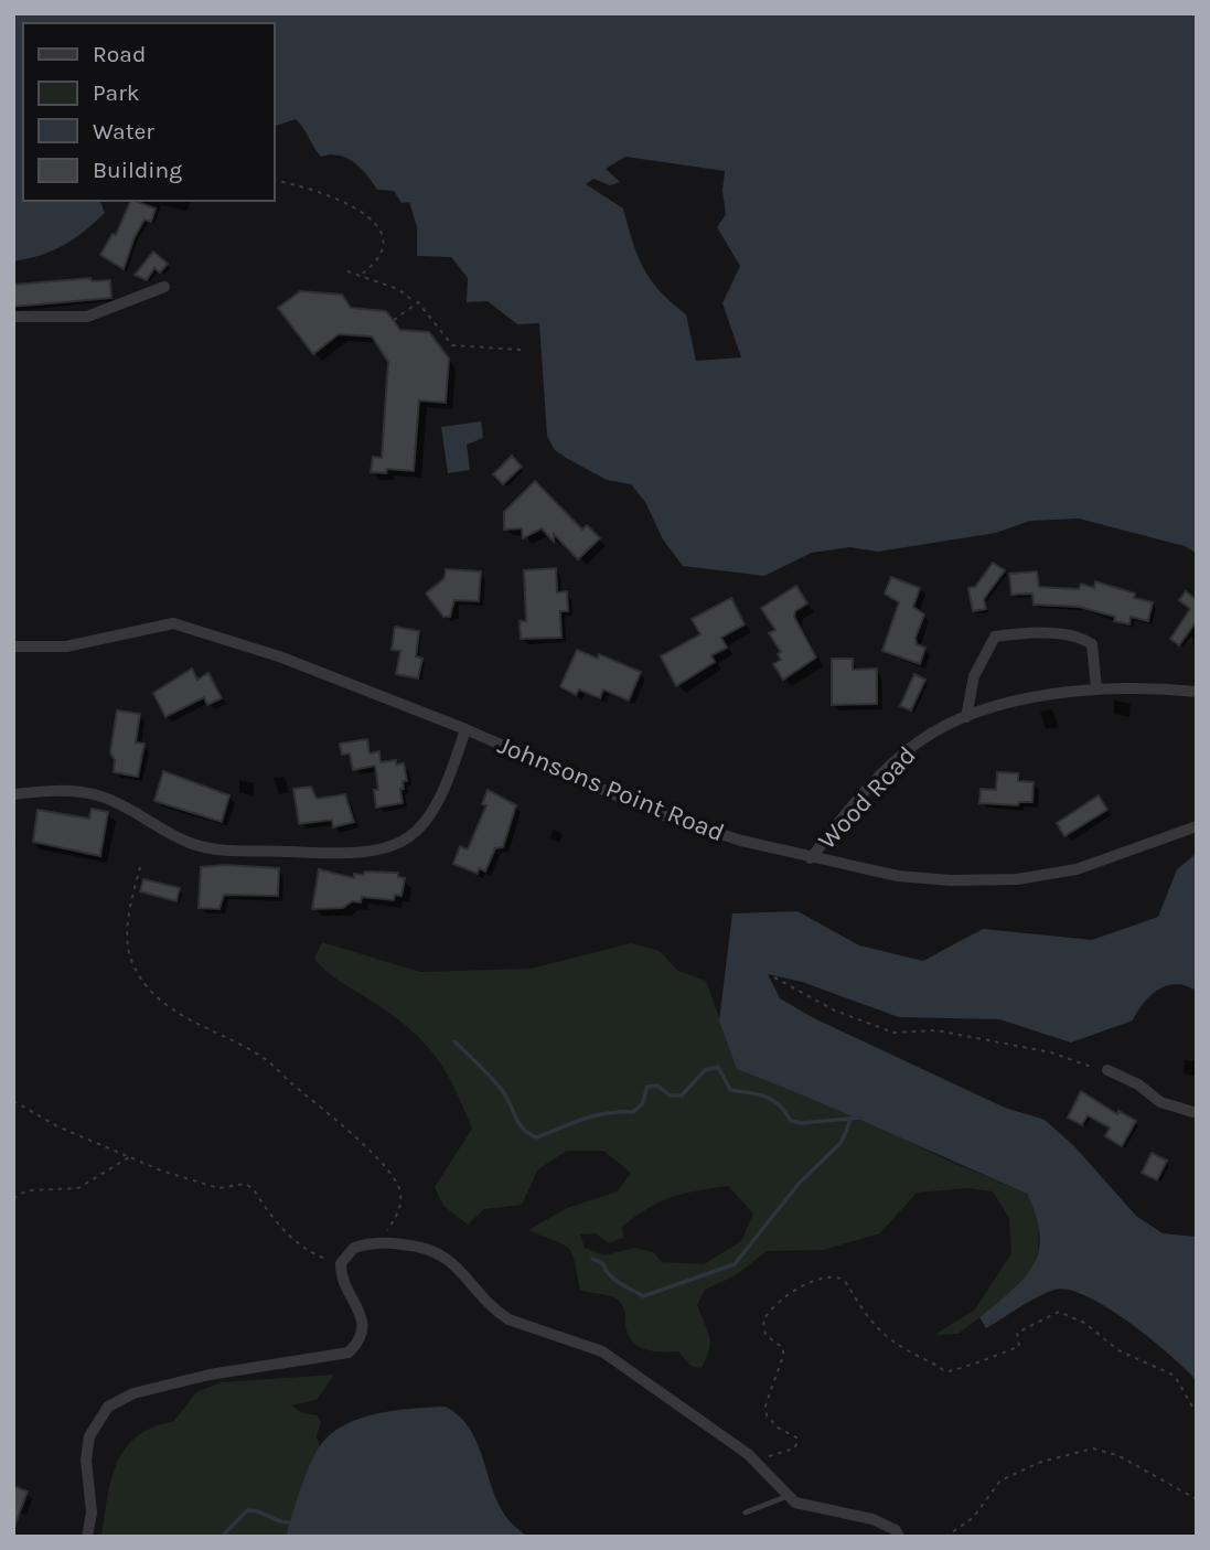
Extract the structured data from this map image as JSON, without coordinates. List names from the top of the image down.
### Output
{
  "streets": {
    "street": ["Johnsons Point Road", "Wood Road"]
  },
  "crossings": [
    ["Johnsons Point Road", "Wood Road"]
  ],
  "legend": [
    "Road",
    "Park",
    "Water",
    "Building"
  ]
}
